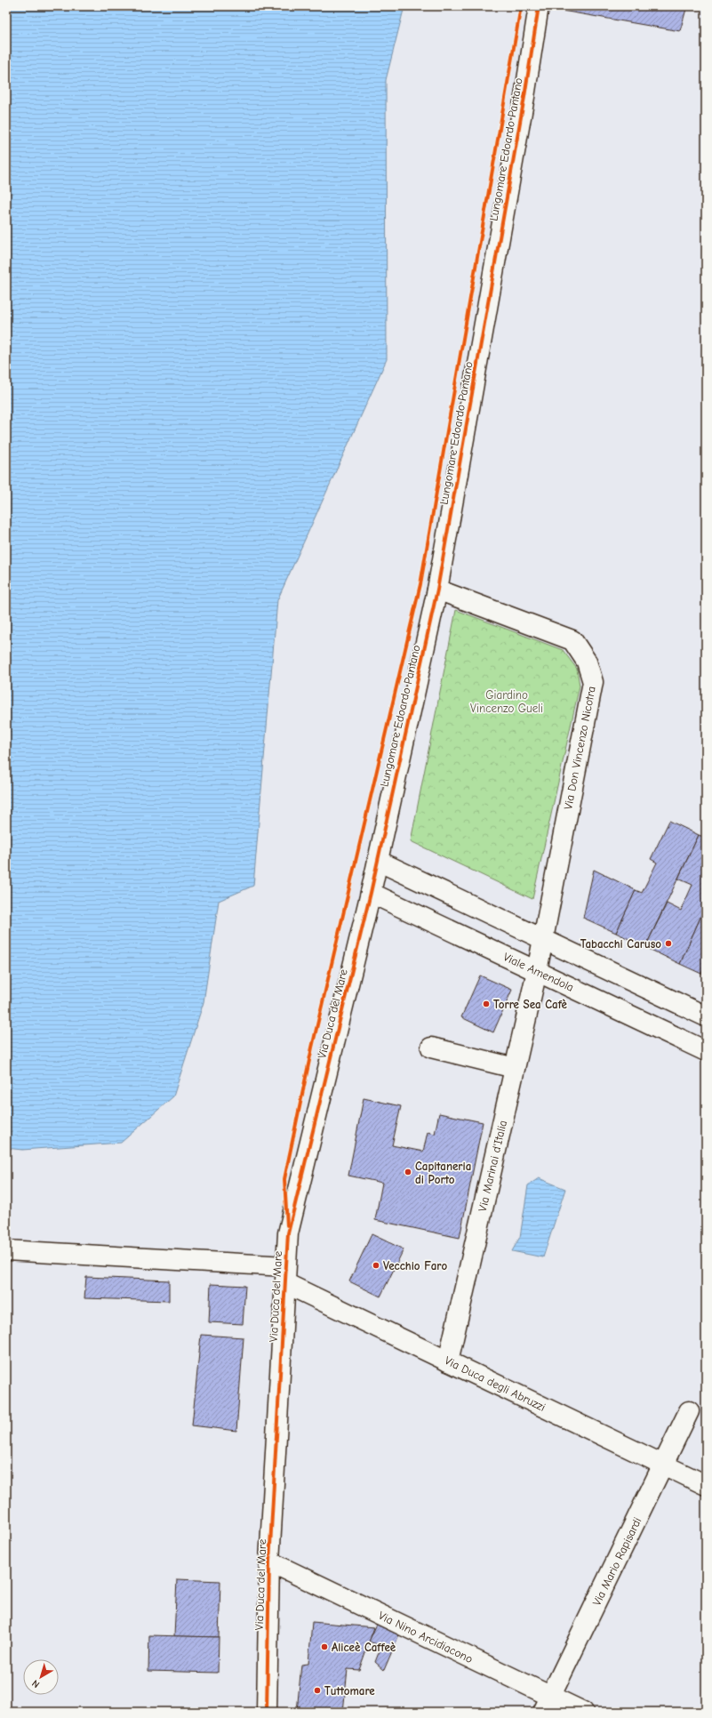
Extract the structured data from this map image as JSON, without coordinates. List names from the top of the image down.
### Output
{
  "streets": {
    "street": [
      "Lungomare Edoardo Pantano",
      "Via Don Vincenzo Nicotra",
      "Viale Amendola",
      "Via Duca del Mare",
      "Via Marinai d'Italia",
      "Via Duca degli Abruzzi",
      "Via Mario Rapisardi",
      "Via Nino Arcidiacono"
    ]
  },
  "crossings": [
    ["Lungomare Edoardo Pantano", "Via Don Vincenzo Nicotra"],
    ["Lungomare Edoardo Pantano", "Viale Amendola"],
    ["Lungomare Edoardo Pantano", "Via Duca del Mare"],
    ["Via Don Vincenzo Nicotra", "Viale Amendola"],
    ["Via Don Vincenzo Nicotra", "Via Marinai d'Italia"],
    ["Viale Amendola", "Via Duca del Mare"],
    ["Viale Amendola", "Via Marinai d'Italia"],
    ["Via Duca del Mare", "Via Duca degli Abruzzi"],
    ["Via Duca del Mare", "Via Nino Arcidiacono"],
    ["Via Marinai d'Italia", "Via Duca degli Abruzzi"],
    ["Via Duca degli Abruzzi", "Via Mario Rapisardi"],
    ["Via Mario Rapisardi", "Via Nino Arcidiacono"]
  ],
  "parks": ["Giardino Vincenzo Gueli"],
  "places": [
    "Tabacchi Caruso",
    "Torre Sea Cafè",
    "Capitaneria di Porto",
    "Vecchio Faro",
    "Aliceè Caffeè",
    "Tuttomare"
  ],
  "north": "bottom left"
}
